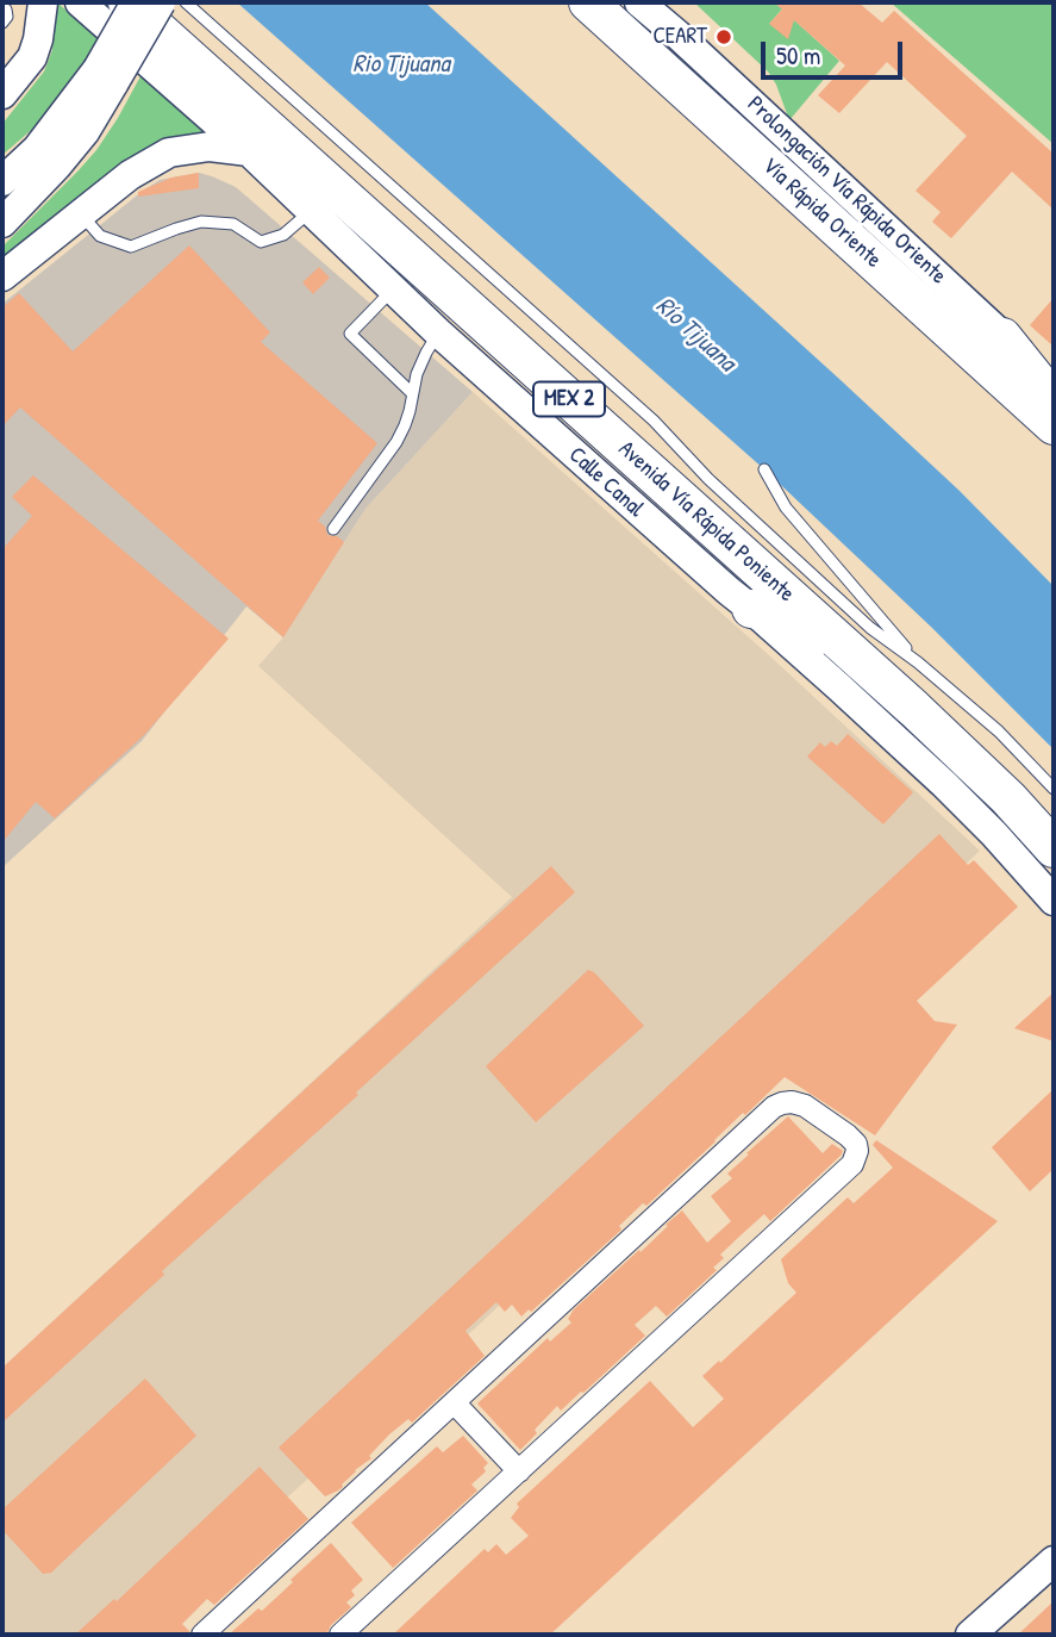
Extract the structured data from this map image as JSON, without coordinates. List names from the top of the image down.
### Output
{
  "streets": {
    "highway": ["Vía Rápida Oriente", "MEX 2", "Avenida Vía Rápida Poniente"],
    "main road": ["Prolongación Vía Rápida Oriente", "Calle Canal"]
  },
  "water": ["Rio Tijuana", "Río Tijuana"],
  "places": ["CEART"],
  "scale_bar": "50 m"
}
